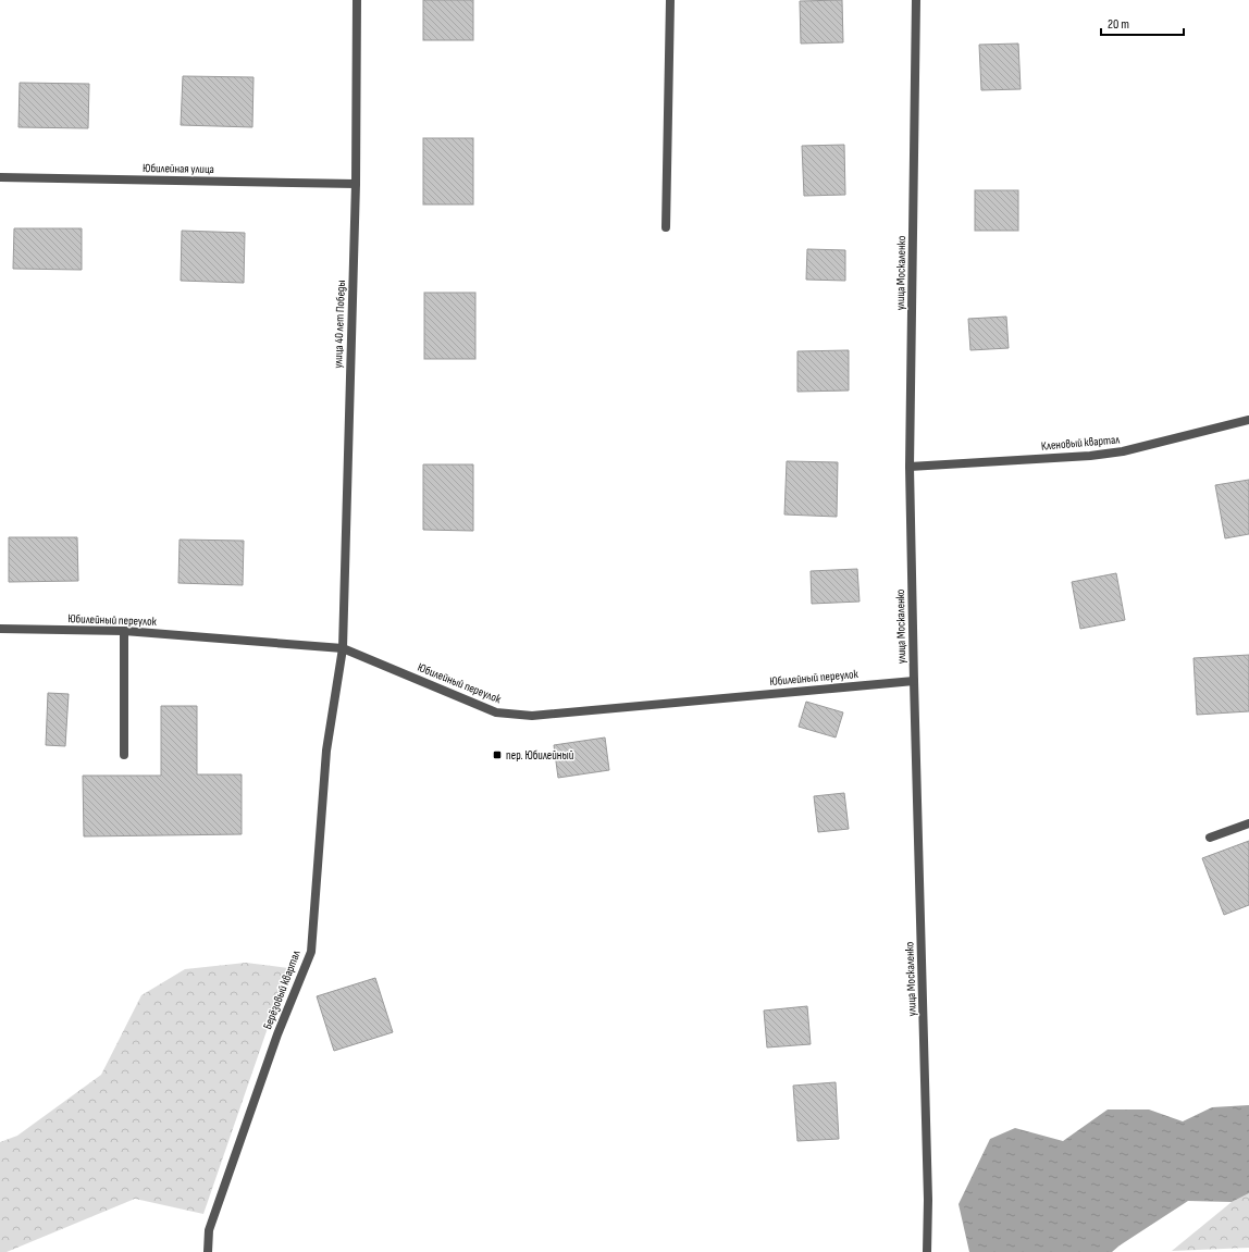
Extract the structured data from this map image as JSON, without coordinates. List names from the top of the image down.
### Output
{
  "streets": {
    "street": [
      "Юбилейная улица",
      "улица Москаленко",
      "улица 40 лет Победы",
      "Кленовый квартал",
      "Юбилейный переулок",
      "Берёзовый квартал"
    ]
  },
  "crossings": [
    ["Юбилейная улица", "улица 40 лет Победы"],
    ["улица Москаленко", "Кленовый квартал"],
    ["улица Москаленко", "Юбилейный переулок"],
    ["улица 40 лет Победы", "Юбилейный переулок"],
    ["улица 40 лет Победы", "Берёзовый квартал"],
    ["Юбилейный переулок", "Берёзовый квартал"]
  ],
  "places": {
    "transit": ["пер. Юбилейный"]
  },
  "scale_bar": "20 m"
}
